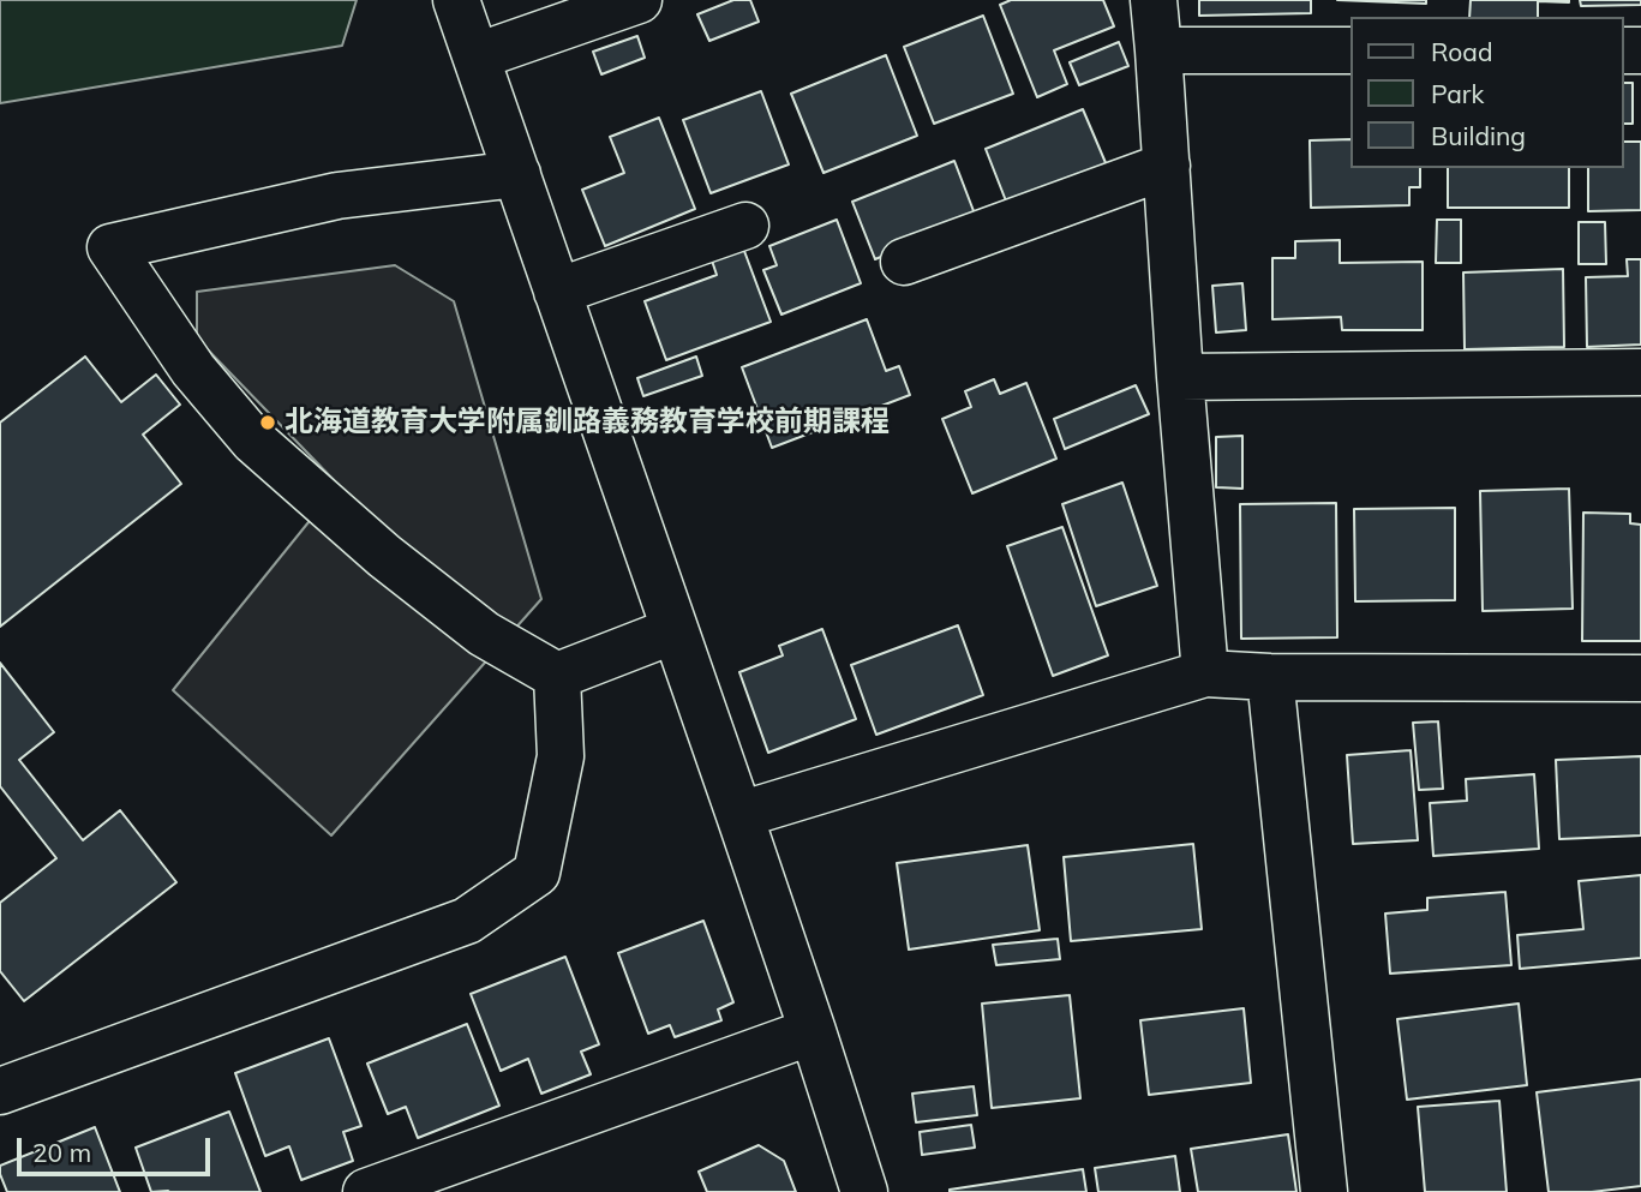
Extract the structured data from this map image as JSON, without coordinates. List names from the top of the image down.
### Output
{
  "places": ["北海道教育大学附属釧路義務教育学校前期課程"],
  "legend": ["Road", "Park", "Building"],
  "scale_bar": "20 m"
}
